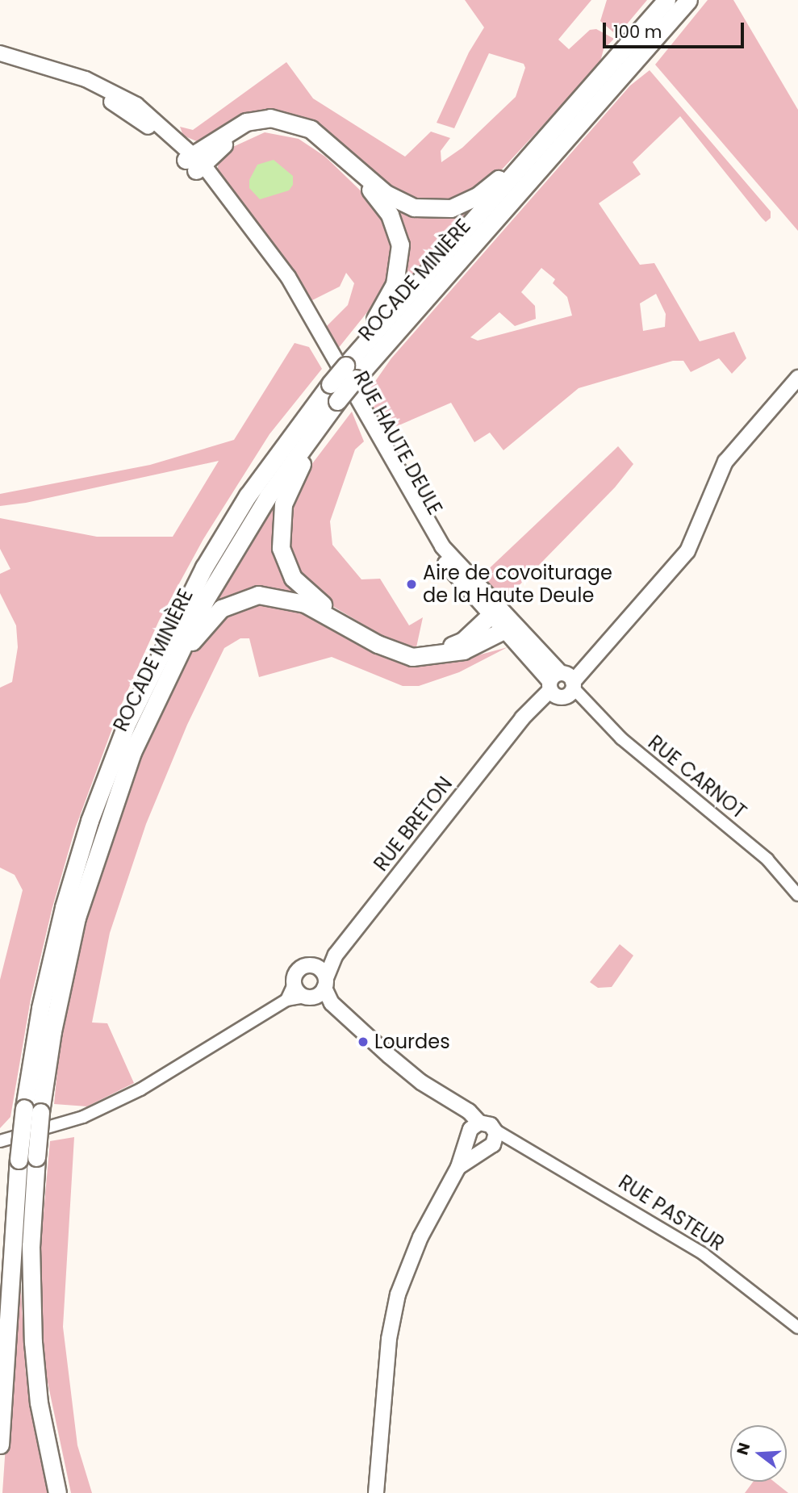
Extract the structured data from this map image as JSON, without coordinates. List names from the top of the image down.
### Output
{
  "streets": {
    "highway": ["ROCADE MINIÈRE"],
    "main road": ["RUE HAUTE DEULE", "RUE BRETON"],
    "street": ["RUE CARNOT", "RUE PASTEUR"]
  },
  "crossings": [
    ["RUE HAUTE DEULE", "RUE CARNOT"],
    ["RUE HAUTE DEULE", "RUE BRETON"],
    ["RUE CARNOT", "RUE BRETON"]
  ],
  "places": ["Aire de covoiturage de la Haute Deule", "Lourdes"],
  "scale_bar": "100 m",
  "north": "left"
}
